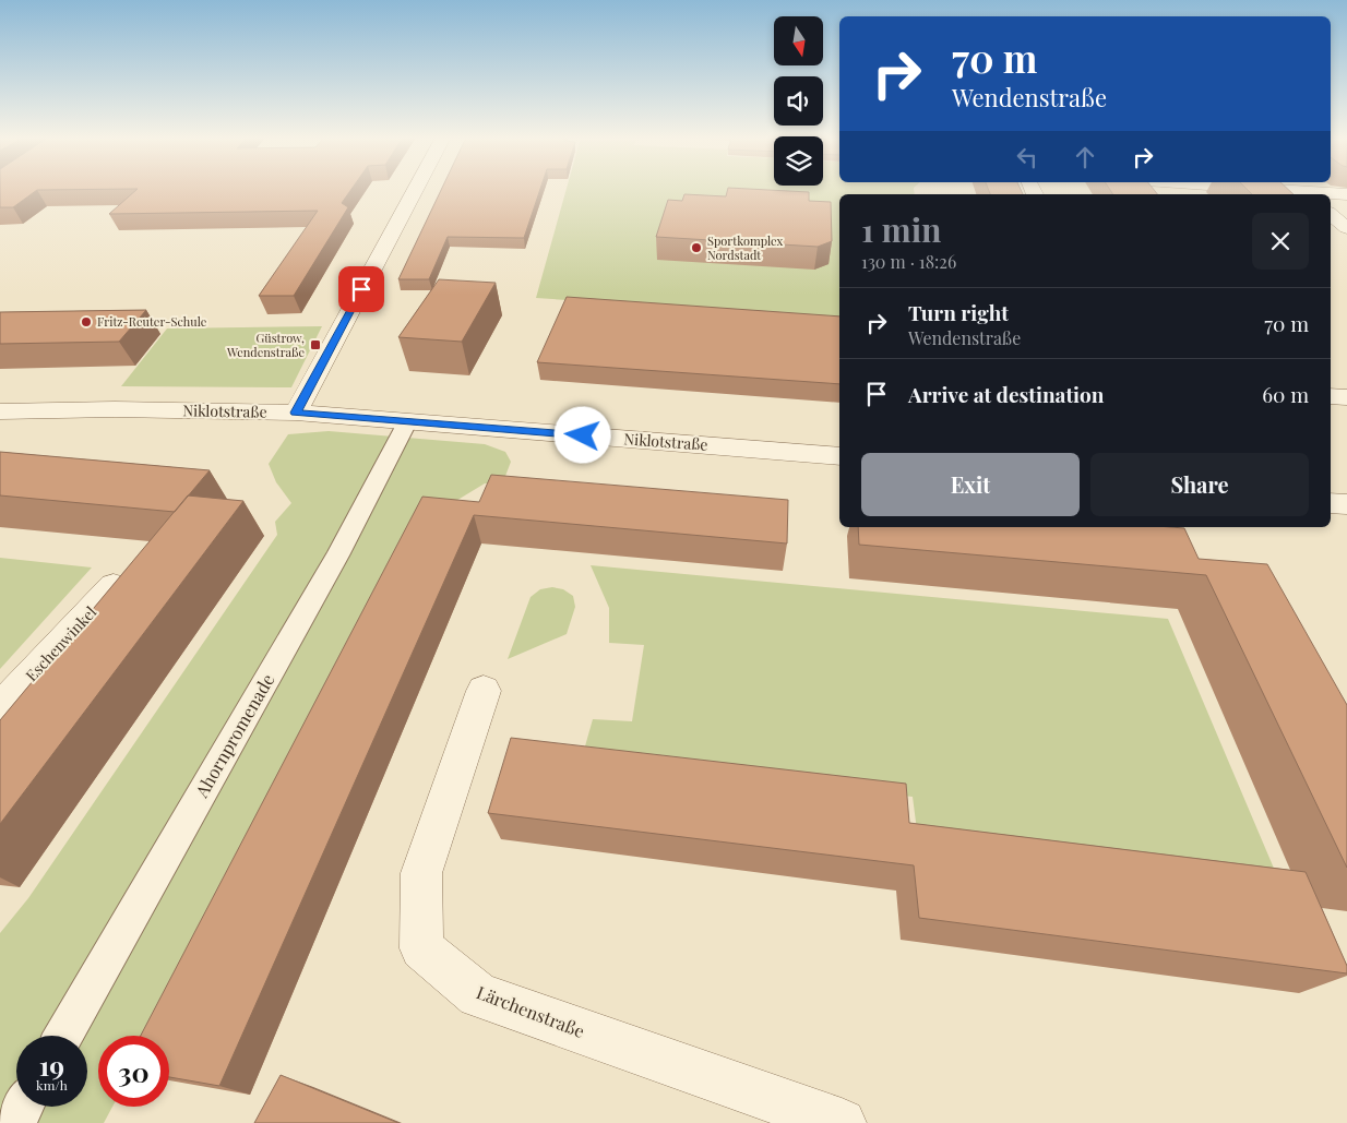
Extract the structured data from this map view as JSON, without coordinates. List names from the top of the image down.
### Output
{
  "streets": {
    "street": [
      "Niklotstraße",
      "Eschenwinkel",
      "Ahornpromenade",
      "Lärchenstraße"
    ]
  },
  "crossings": [
    ["Niklotstraße", "Ahornpromenade"]
  ],
  "places": {
    "other": ["Sportkomplex Nordstadt", "Fritz-Reuter-Schule"],
    "transit": ["Güstrow, Wendenstraße"]
  },
  "north": "bottom",
  "page": {
    "turn": ["70 m", "Wendenstraße"],
    "heading": ["1 min", "130 m · 18:26"],
    "list": [
      {
        "name": "Turn right",
        "note": "Wendenstraße",
        "value": "70 m"
      },
      {
        "name": "Arrive at destination",
        "value": "60 m"
      }
    ],
    "buttons": ["Exit", "Share"],
    "speed": "19 km/h",
    "limit": "30"
  }
}
